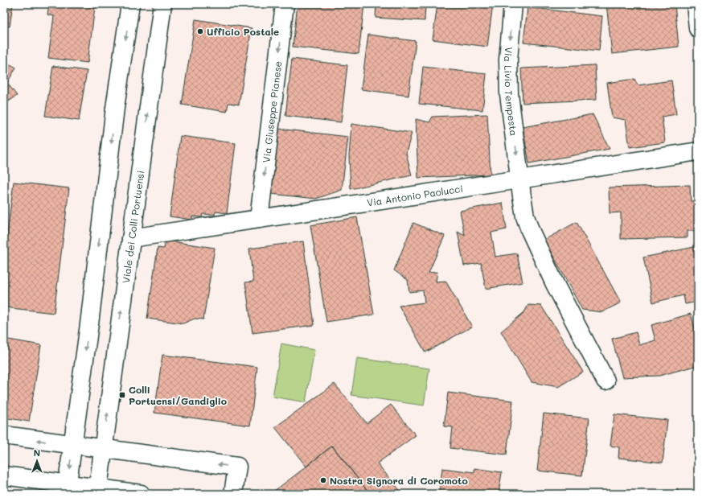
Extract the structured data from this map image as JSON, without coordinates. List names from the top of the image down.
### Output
{
  "streets": {
    "street": [
      "Via Livio Tempesta",
      "Via Giuseppe Pianese",
      "Via Antonio Paolucci",
      "Viale dei Colli Portuensi"
    ]
  },
  "crossings": [
    ["Via Livio Tempesta", "Via Antonio Paolucci"],
    ["Via Giuseppe Pianese", "Via Antonio Paolucci"],
    ["Via Antonio Paolucci", "Viale dei Colli Portuensi"]
  ],
  "one_way": ["Via Livio Tempesta"],
  "places": {
    "other": ["Ufficio Postale", "Nostra Signora di Coromoto"],
    "transit": ["Colli Portuensi/Gandiglio"]
  },
  "north": "top"
}
